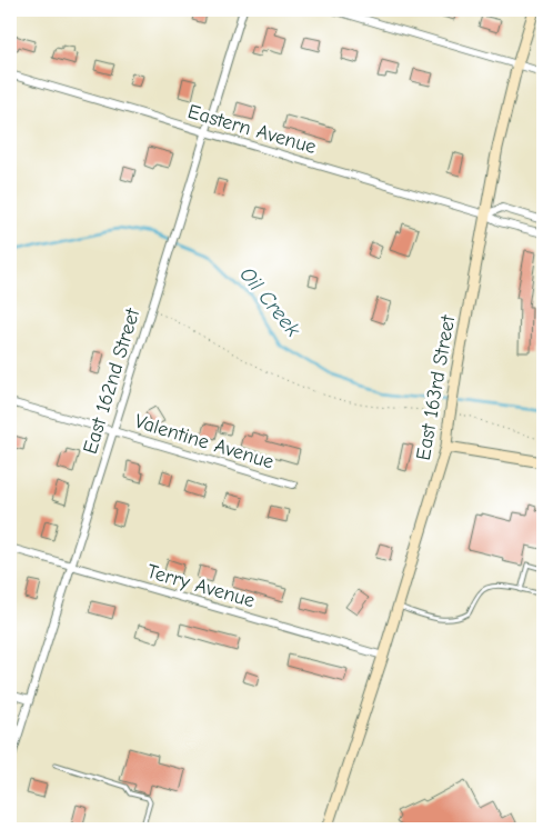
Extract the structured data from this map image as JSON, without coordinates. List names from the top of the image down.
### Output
{
  "streets": {
    "street": [
      "Eastern Avenue",
      "East 162nd Street",
      "East 163rd Street",
      "Valentine Avenue",
      "Terry Avenue"
    ]
  },
  "crossings": [
    ["Eastern Avenue", "East 162nd Street"],
    ["Eastern Avenue", "East 163rd Street"],
    ["East 162nd Street", "Valentine Avenue"],
    ["East 162nd Street", "Terry Avenue"],
    ["East 163rd Street", "Terry Avenue"]
  ],
  "water": ["Oil Creek"]
}
